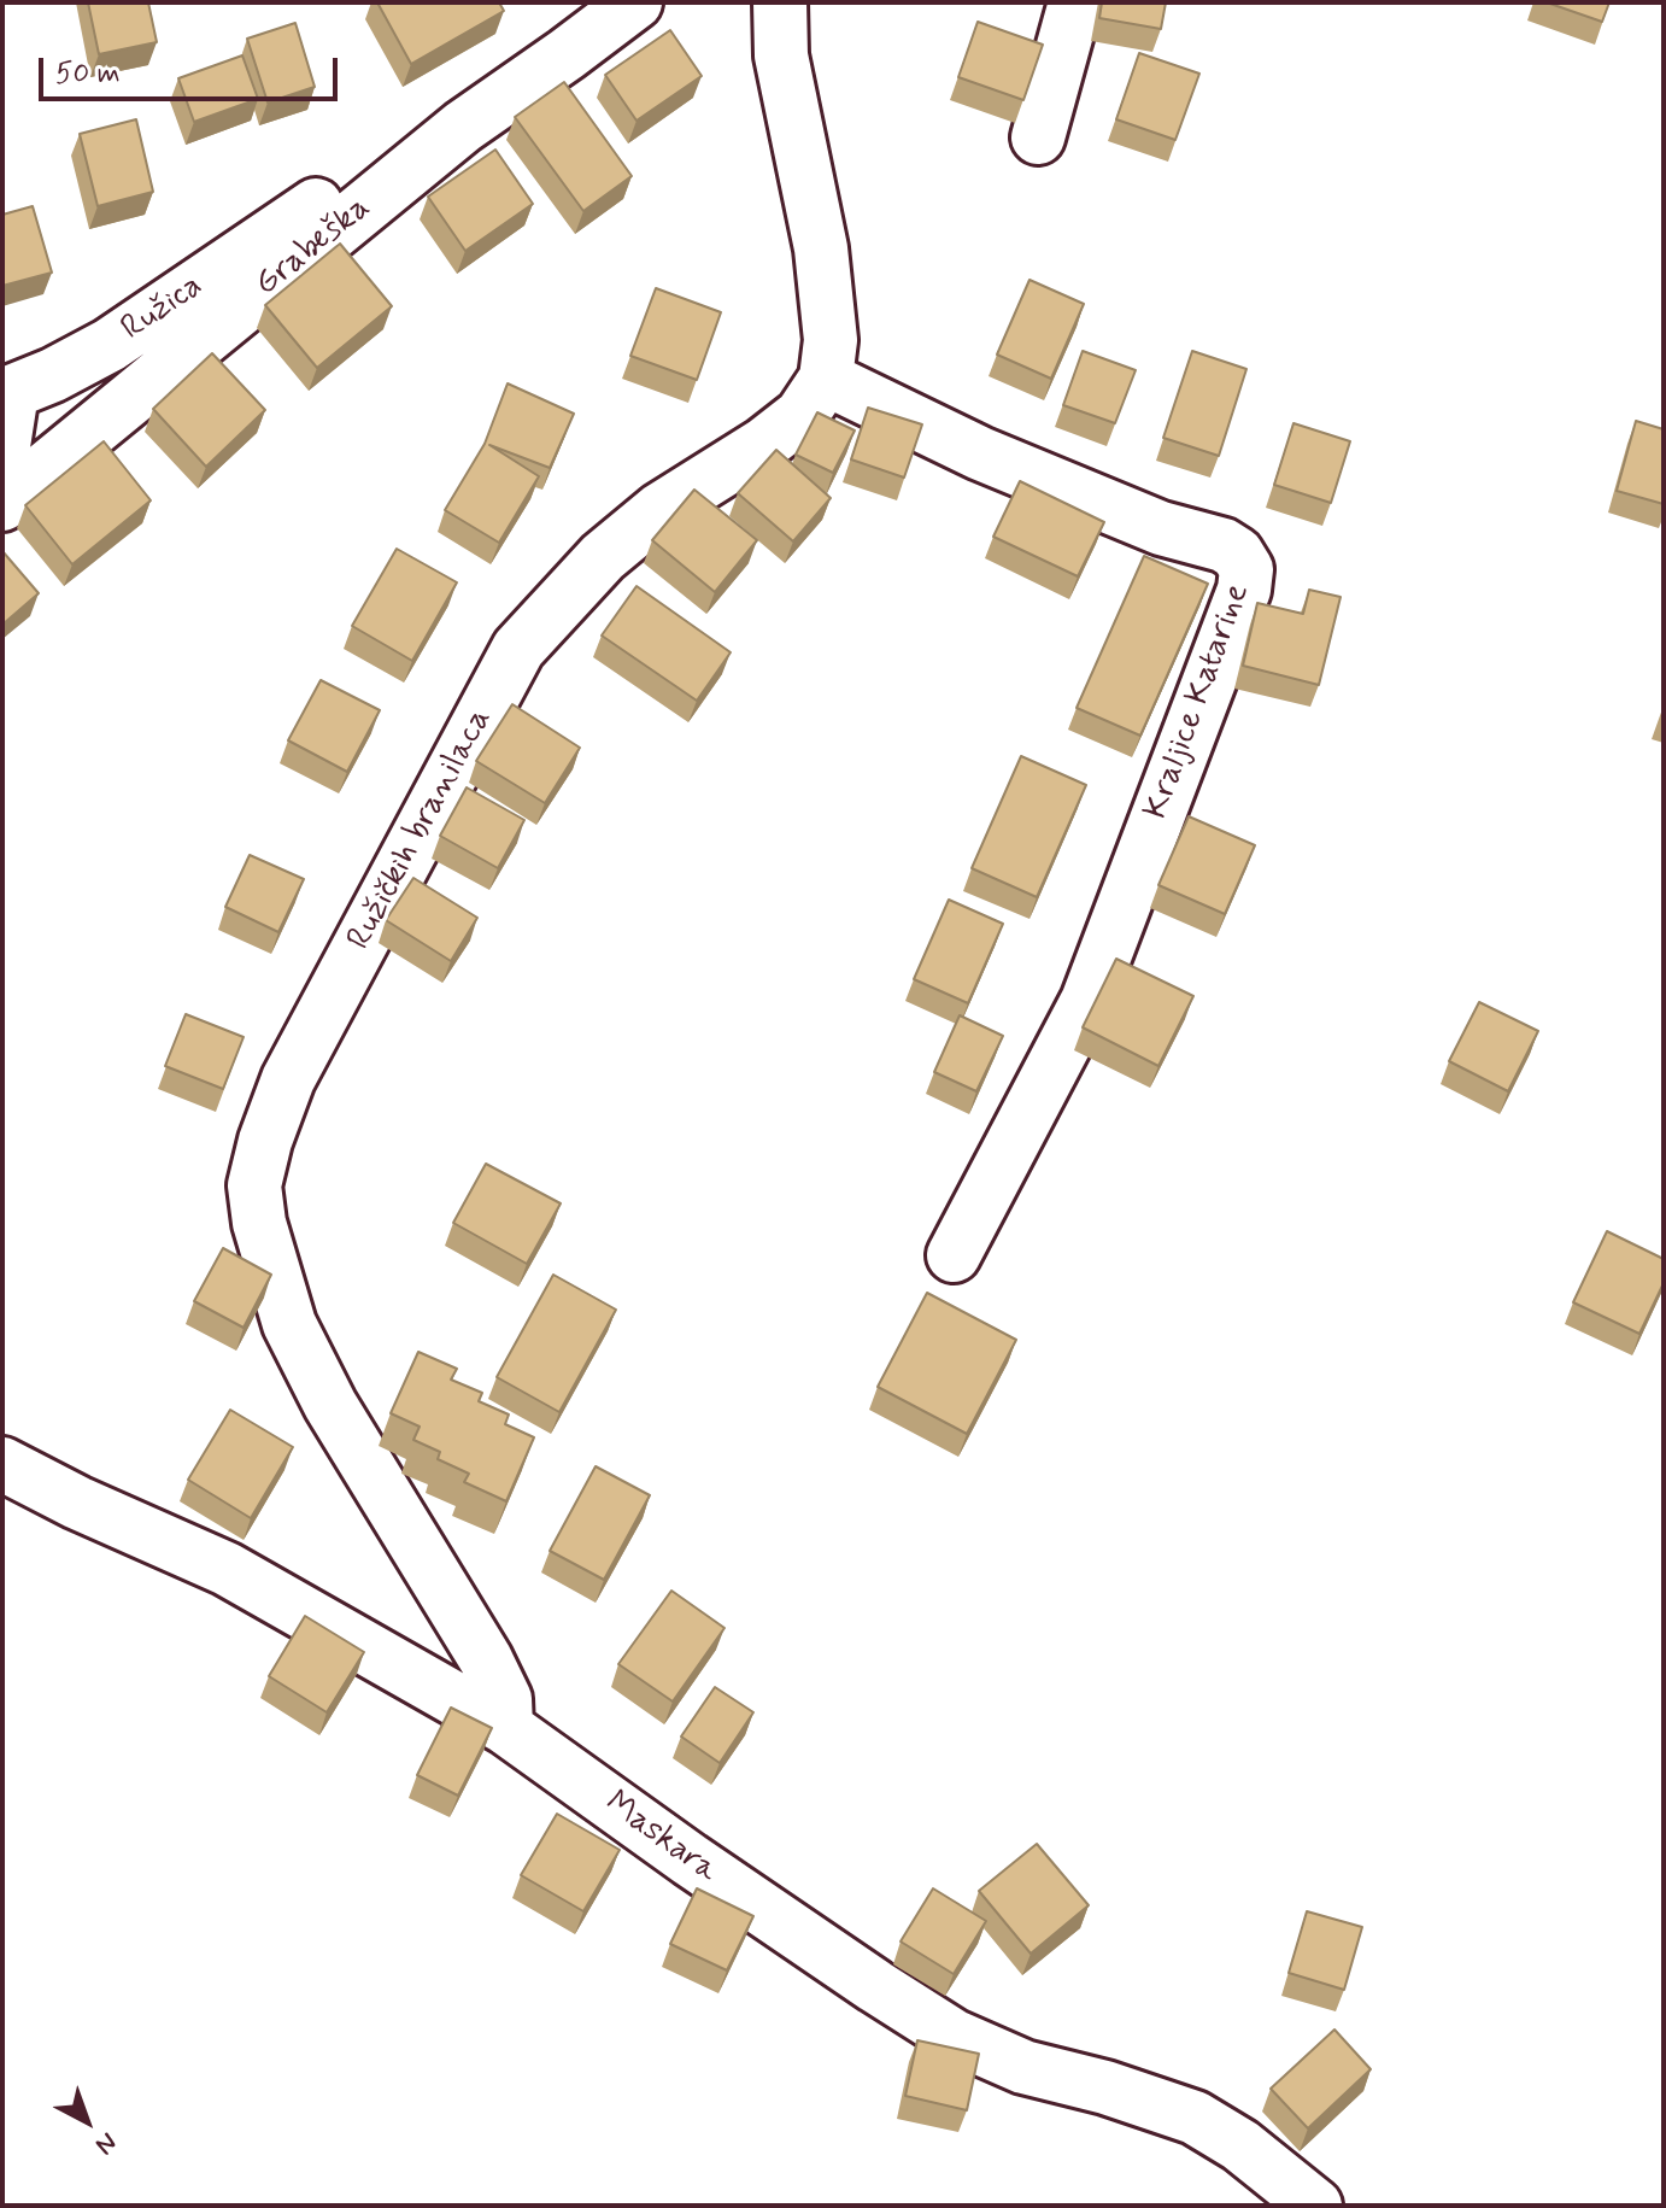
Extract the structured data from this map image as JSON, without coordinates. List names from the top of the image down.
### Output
{
  "streets": {
    "street": [
      "Grabeška",
      "Ružica",
      "Kraljice Katarine",
      "Ružičkih branilaca",
      "Maskara"
    ]
  },
  "crossings": [
    ["Grabeška", "Ružica"],
    ["Kraljice Katarine", "Ružičkih branilaca"],
    ["Ružičkih branilaca", "Maskara"]
  ],
  "scale_bar": "50 m",
  "north": "bottom right"
}
